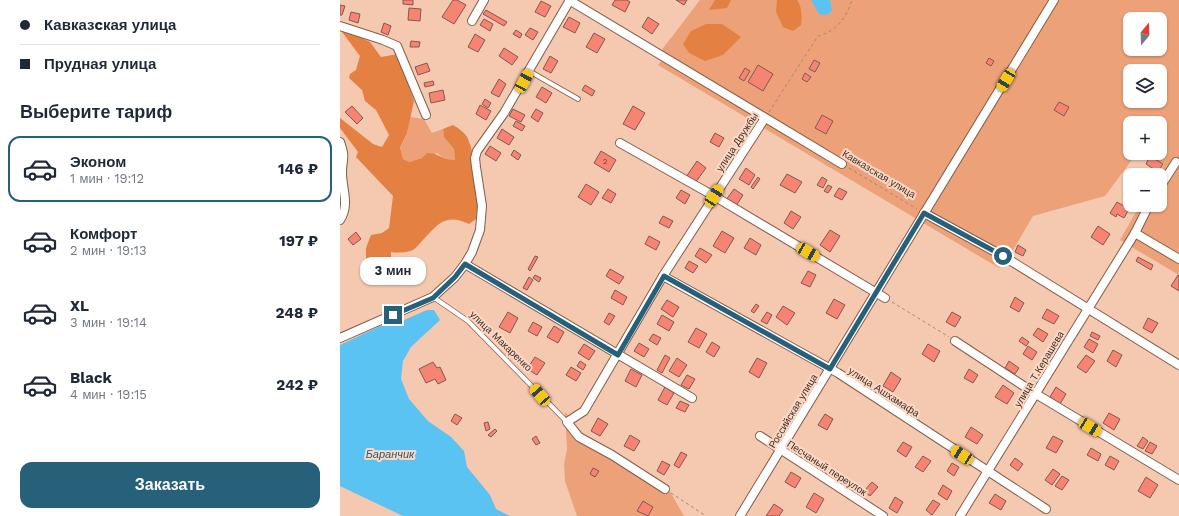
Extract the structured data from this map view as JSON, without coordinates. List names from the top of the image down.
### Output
{
  "streets": {
    "street": [
      "улица Дружбы",
      "Кавказcкая улица",
      "улица Макаренко",
      "улица Т.Керашева",
      "улица Ашхамафа",
      "Российская улица",
      "Песчаный переулок"
    ]
  },
  "crossings": [
    ["улица Дружбы", "Кавказcкая улица"],
    ["улица Дружбы", "улица Макаренко"],
    ["улица Дружбы", "улица Ашхамафа"],
    ["Кавказcкая улица", "Российская улица"],
    ["улица Т.Керашева", "улица Ашхамафа"],
    ["улица Ашхамафа", "Российская улица"],
    ["Российская улица", "Песчаный переулок"]
  ],
  "water": ["Баранчик"],
  "house_numbers": ["2"],
  "north": "top",
  "page": {
    "banner": ["Кавказcкая улица", "Прудная улица"],
    "map_buttons": ["+", "−"],
    "heading": "Выберите тариф",
    "list": [
      {
        "name": "Эконом",
        "note": "1 мин · 19:12",
        "value": "146 ₽"
      },
      {
        "name": "Комфорт",
        "note": "2 мин · 19:13",
        "value": "197 ₽"
      },
      {
        "name": "XL",
        "note": "3 мин · 19:14",
        "value": "248 ₽"
      },
      {
        "name": "Black",
        "note": "4 мин · 19:15",
        "value": "242 ₽"
      }
    ],
    "bubble": "3 мин",
    "buttons": "Заказать"
  }
}
